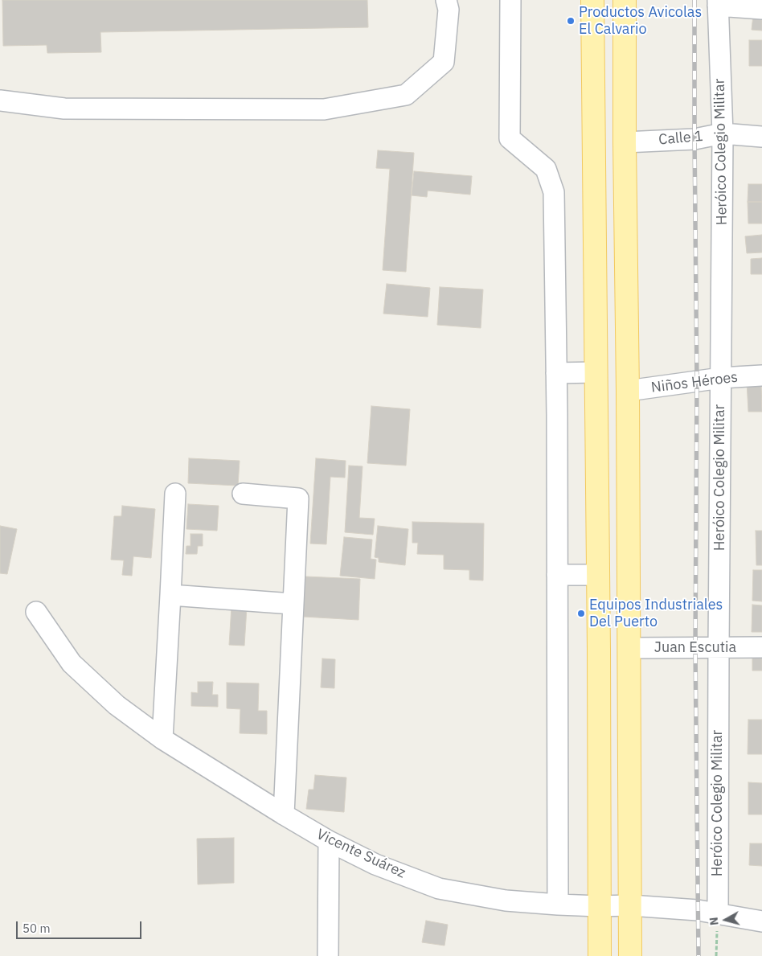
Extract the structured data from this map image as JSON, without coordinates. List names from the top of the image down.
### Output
{
  "streets": {
    "street": [
      "Calle 1",
      "Heróico Colegio Militar",
      "Niños Héroes",
      "Juan Escutia",
      "Vicente Suárez"
    ]
  },
  "crossings": [
    ["Calle 1", "Heróico Colegio Militar"],
    ["Heróico Colegio Militar", "Niños Héroes"],
    ["Heróico Colegio Militar", "Juan Escutia"],
    ["Heróico Colegio Militar", "Vicente Suárez"]
  ],
  "places": ["Productos Avicolas El Calvario", "Equipos Industriales Del Puerto"],
  "scale_bar": "50 m",
  "north": "left"
}
